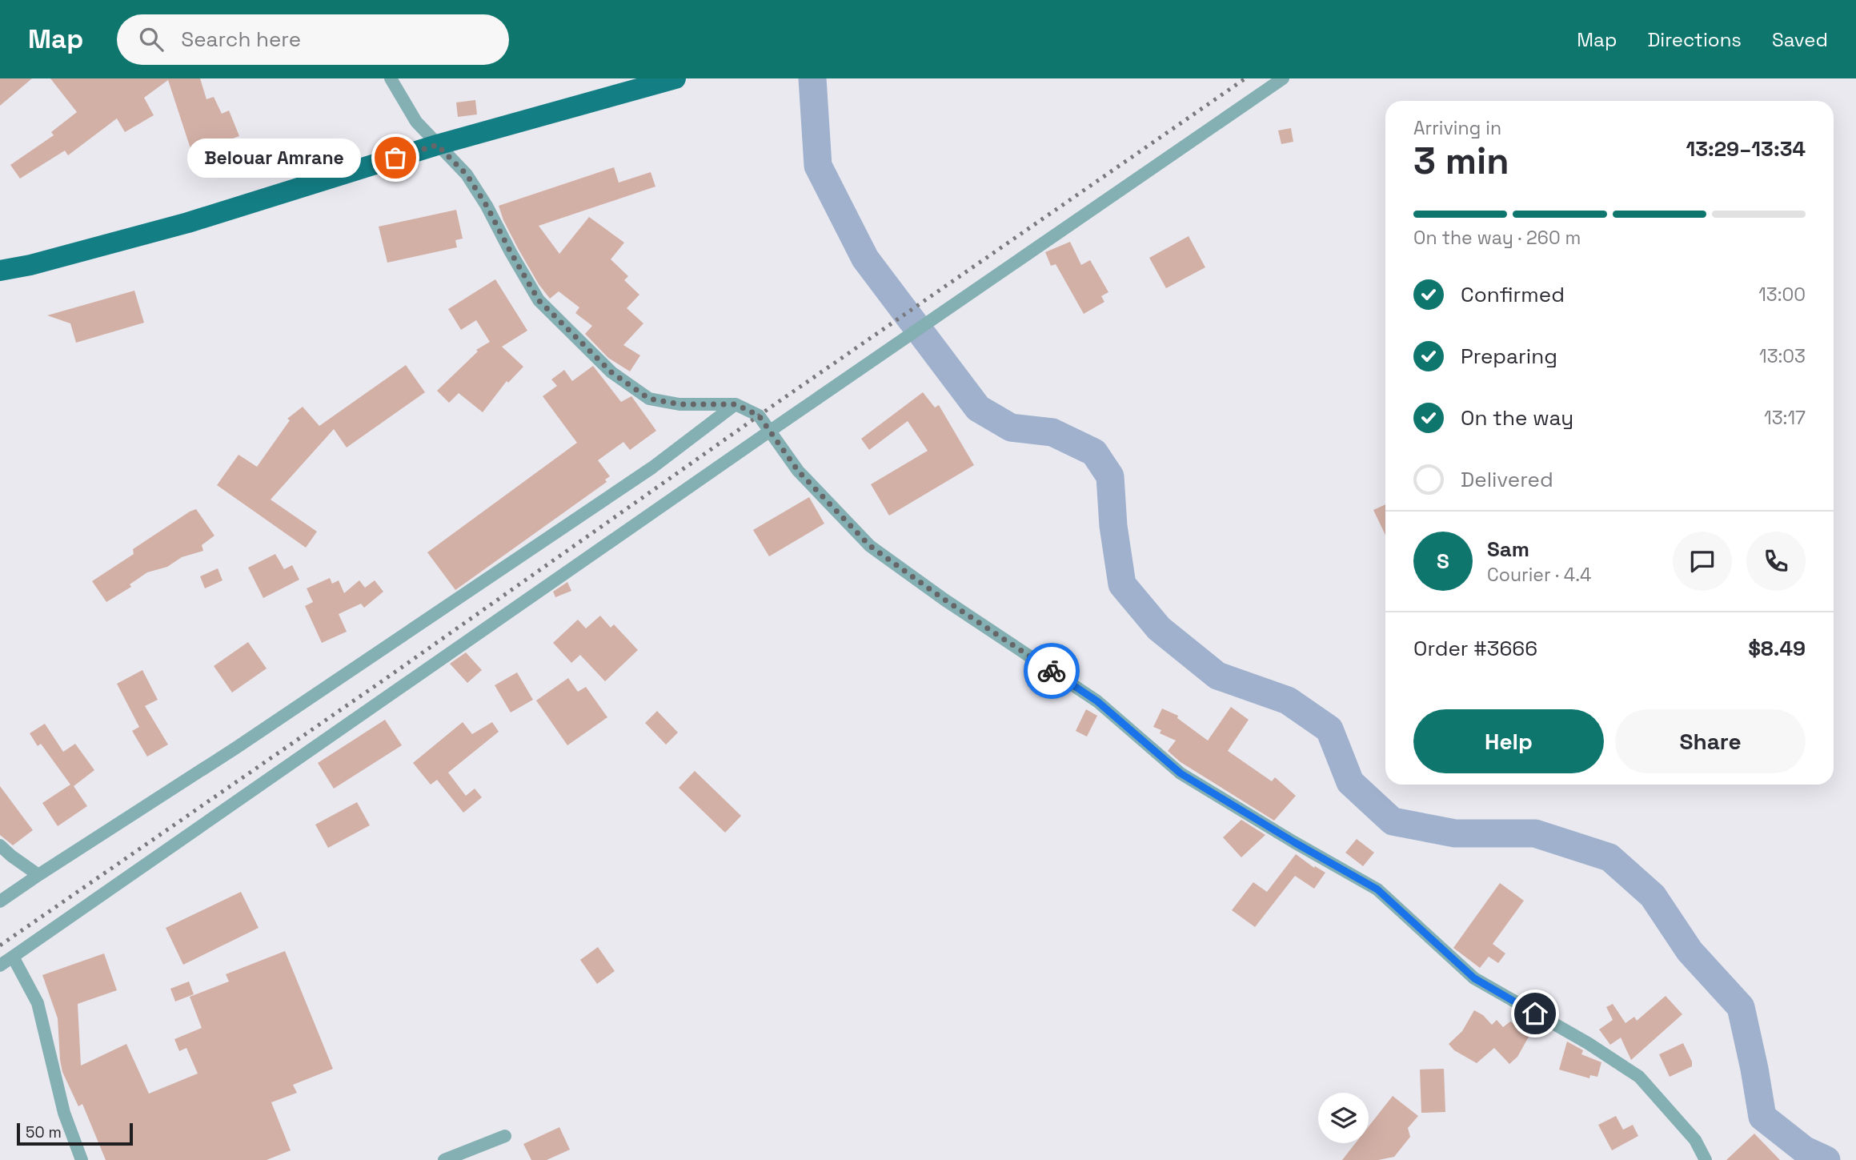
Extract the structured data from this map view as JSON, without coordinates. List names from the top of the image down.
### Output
{
  "places": ["Belouar Amrane"],
  "scale_bar": "50 m",
  "page": {
    "header": "Map",
    "search": "Search here",
    "nav": ["Map", "Directions", "Saved"],
    "heading": ["3 min", "Arriving in", "13:29–13:34"],
    "panel": [
      "Sam",
      "Courier · 4.4",
      "Order #3666",
      "$8.49"
    ],
    "bubble": "Belouar Amrane",
    "bar": "On the way · 260 m",
    "list": [
      ["Confirmed", "13:00"],
      ["Preparing", "13:03"],
      ["On the way", "13:17"],
      "Delivered"
    ],
    "round": "S",
    "buttons": ["Help", "Share"],
    "scale": "50 m"
  }
}
